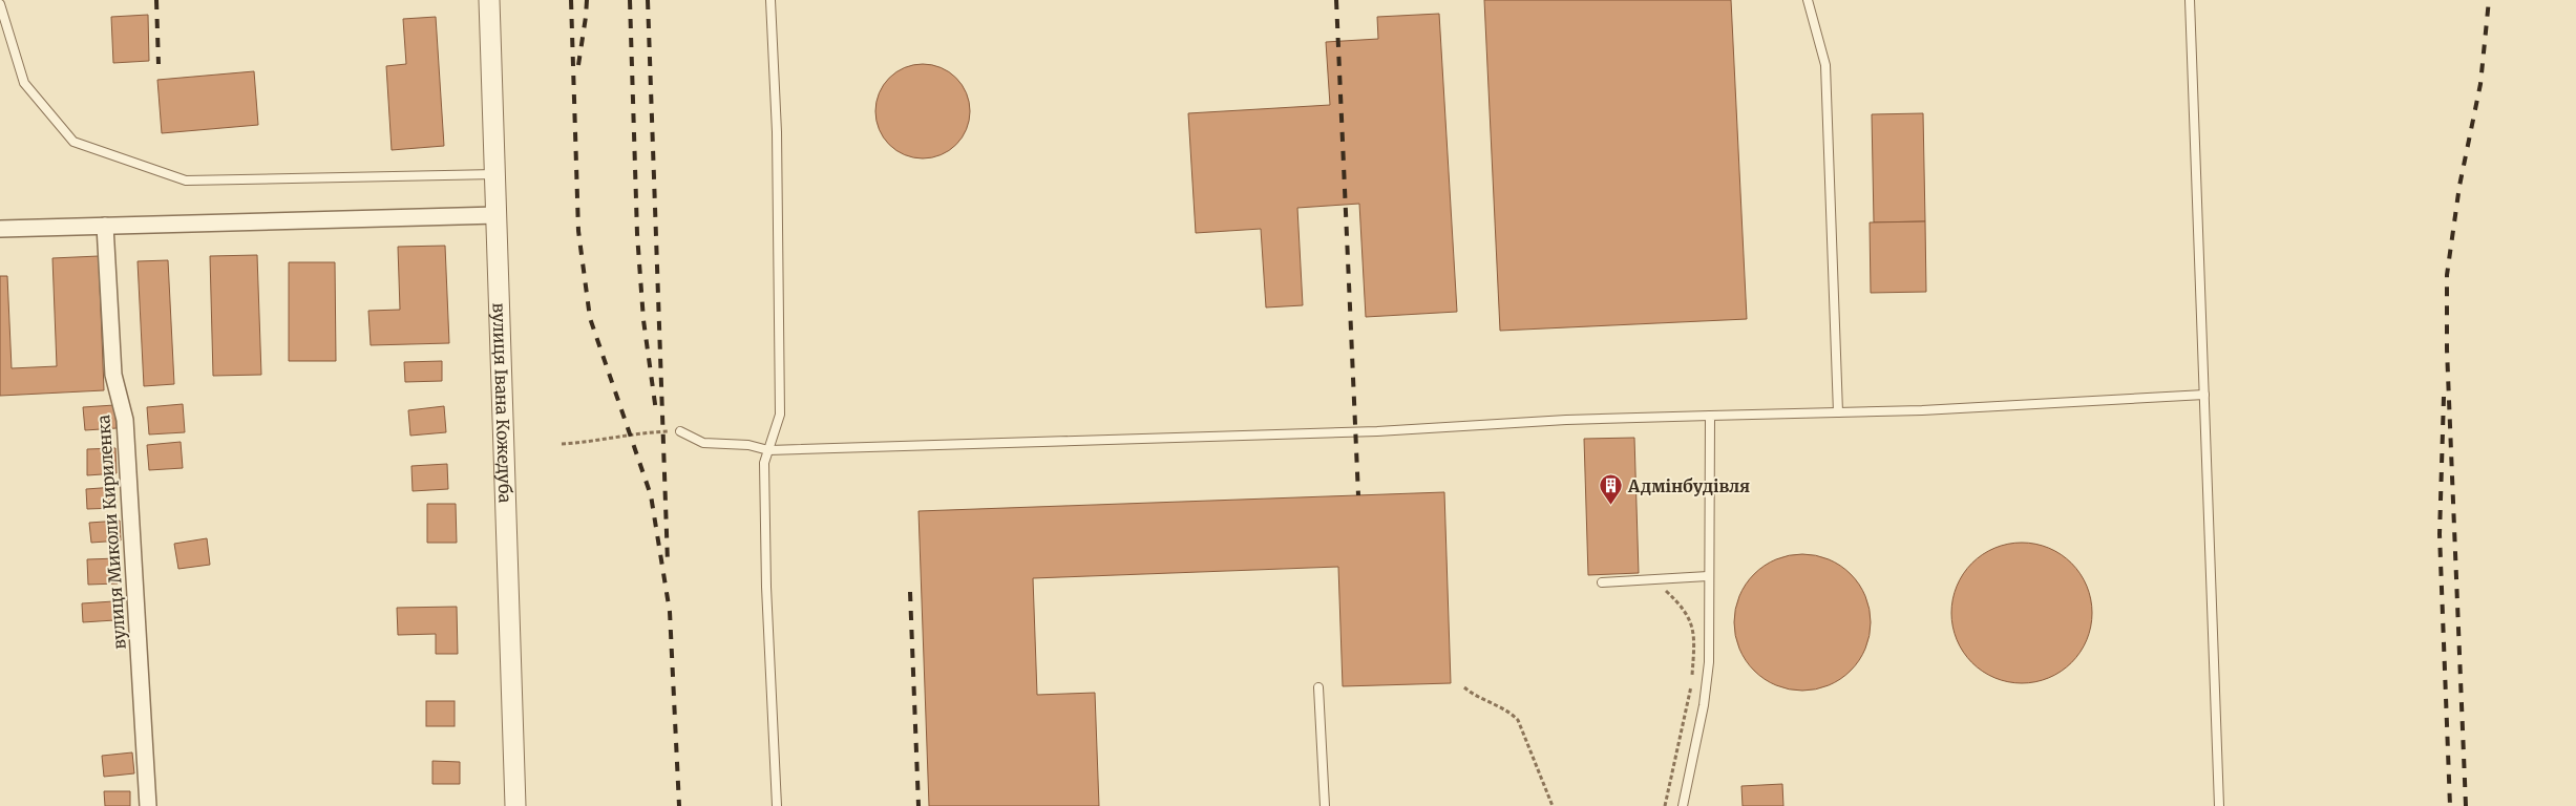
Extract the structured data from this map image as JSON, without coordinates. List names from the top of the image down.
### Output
{
  "streets": {
    "street": ["вулиця Івана Кожедуба", "вулиця Миколи Кириленка"]
  },
  "places": {
    "building": ["Адмінбудівля"]
  }
}
